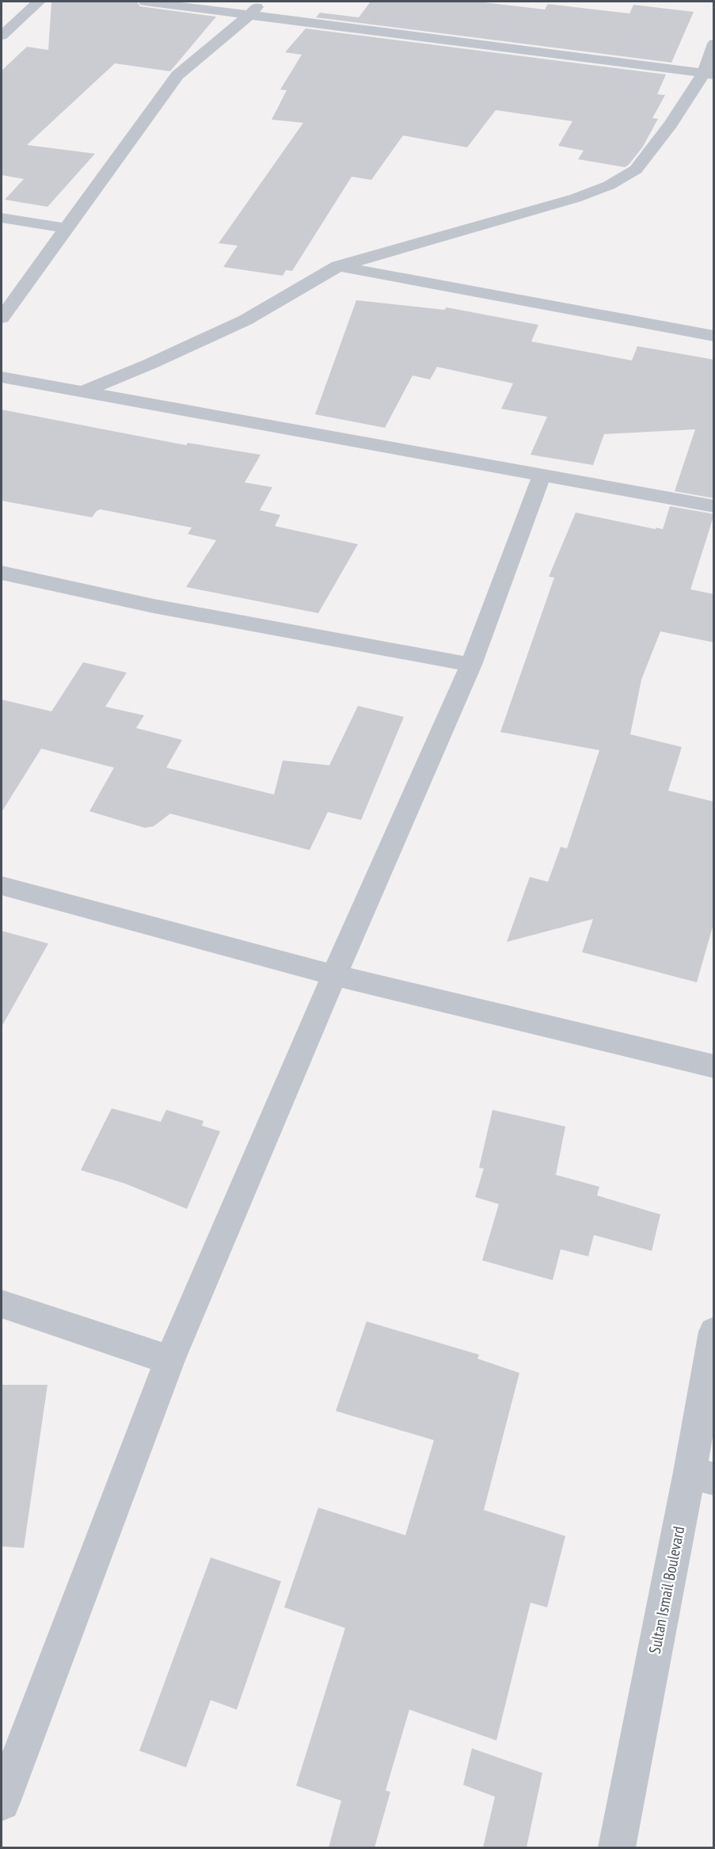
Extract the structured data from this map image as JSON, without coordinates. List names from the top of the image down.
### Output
{
  "streets": {
    "street": ["Sultan Ismail Boulevard"]
  }
}
